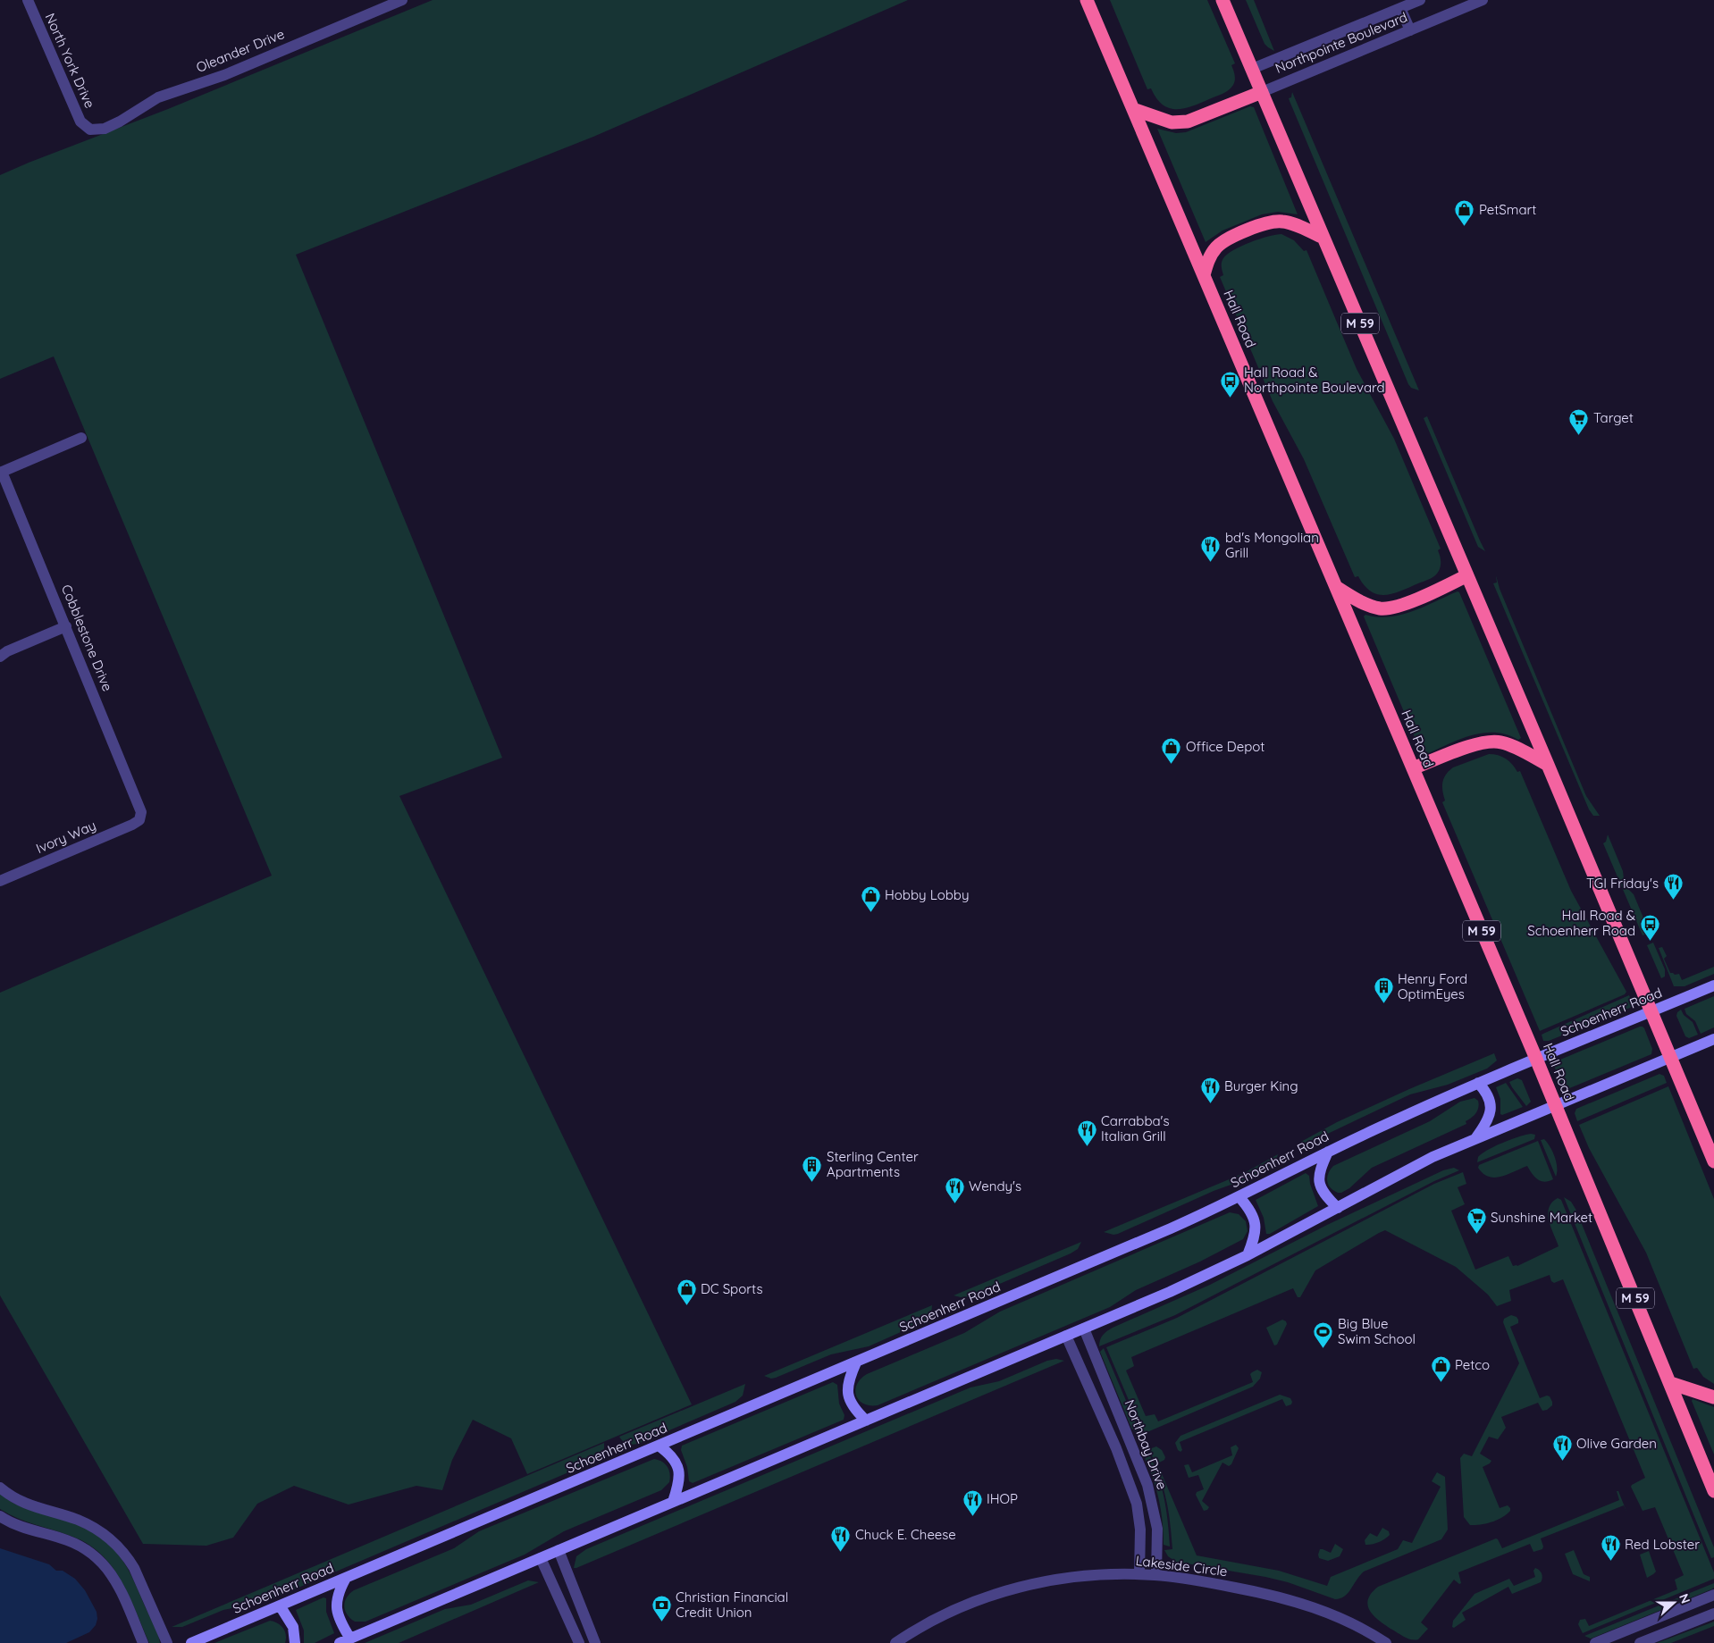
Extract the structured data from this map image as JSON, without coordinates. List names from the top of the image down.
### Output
{
  "streets": {
    "highway": ["Hall Road", "M 59"],
    "main road": ["Schoenherr Road"],
    "street": [
      "Northpointe Boulevard",
      "Oleander Drive",
      "North York Drive",
      "Cobblestone Drive",
      "Ivory Way",
      "Northbay Drive",
      "Lakeside Circle"
    ]
  },
  "crossings": [
    ["Northpointe Boulevard", "M 59"],
    ["Oleander Drive", "North York Drive"],
    ["Hall Road", "Schoenherr Road"],
    ["M 59", "Schoenherr Road"],
    ["Cobblestone Drive", "Ivory Way"],
    ["Northbay Drive", "Lakeside Circle"]
  ],
  "places": {
    "shop": [
      "PetSmart",
      "Office Depot",
      "Hobby Lobby",
      "DC Sports",
      "Petco"
    ],
    "bus stop": ["Hall Road & Northpointe Boulevard", "Hall Road & Schoenherr Road"],
    "supermarket": ["Target", "Sunshine Market"],
    "restaurant": [
      "bd's Mongolian Grill",
      "TGI Friday's",
      "Burger King",
      "Carrabba's Italian Grill",
      "Wendy's",
      "Olive Garden",
      "IHOP",
      "Chuck E. Cheese",
      "Red Lobster"
    ],
    "building": ["Henry Ford OptimEyes", "Sterling Center Apartments"],
    "sports": ["Big Blue Swim School"],
    "bank": ["Christian Financial Credit Union"]
  },
  "north": "right"
}
